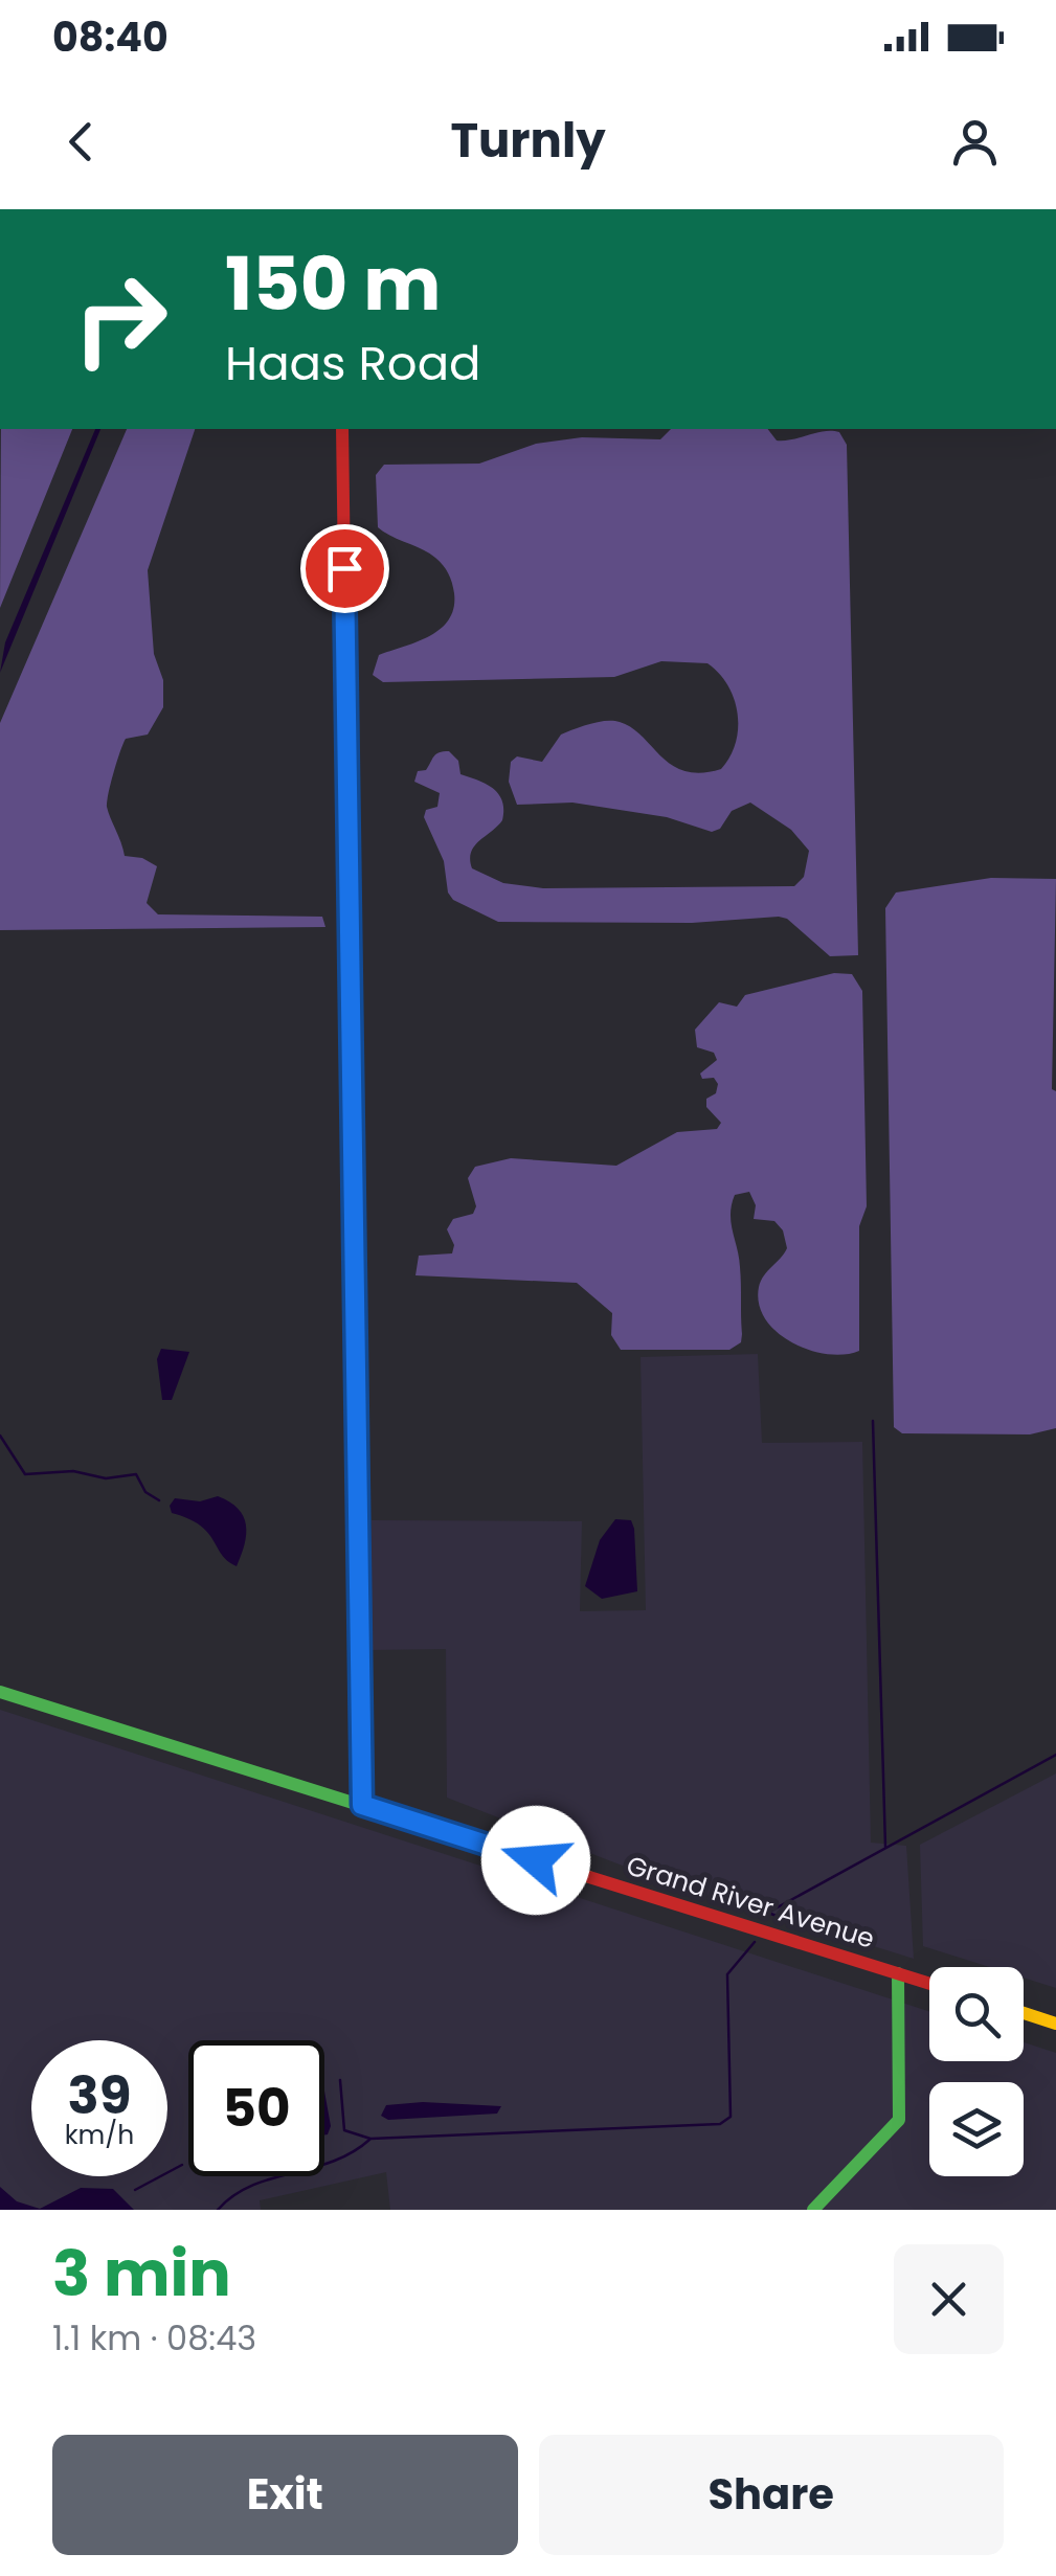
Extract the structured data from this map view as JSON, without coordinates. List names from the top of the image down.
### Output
{
  "streets": {
    "street": ["Grand River Avenue"]
  },
  "page": {
    "status": "08:40",
    "header": "Turnly",
    "turn": ["150 m", "Haas Road"],
    "speed": "39 km/h",
    "limit": "50",
    "heading": ["3 min", "1.1 km · 08:43"],
    "buttons": ["Exit", "Share"]
  }
}
